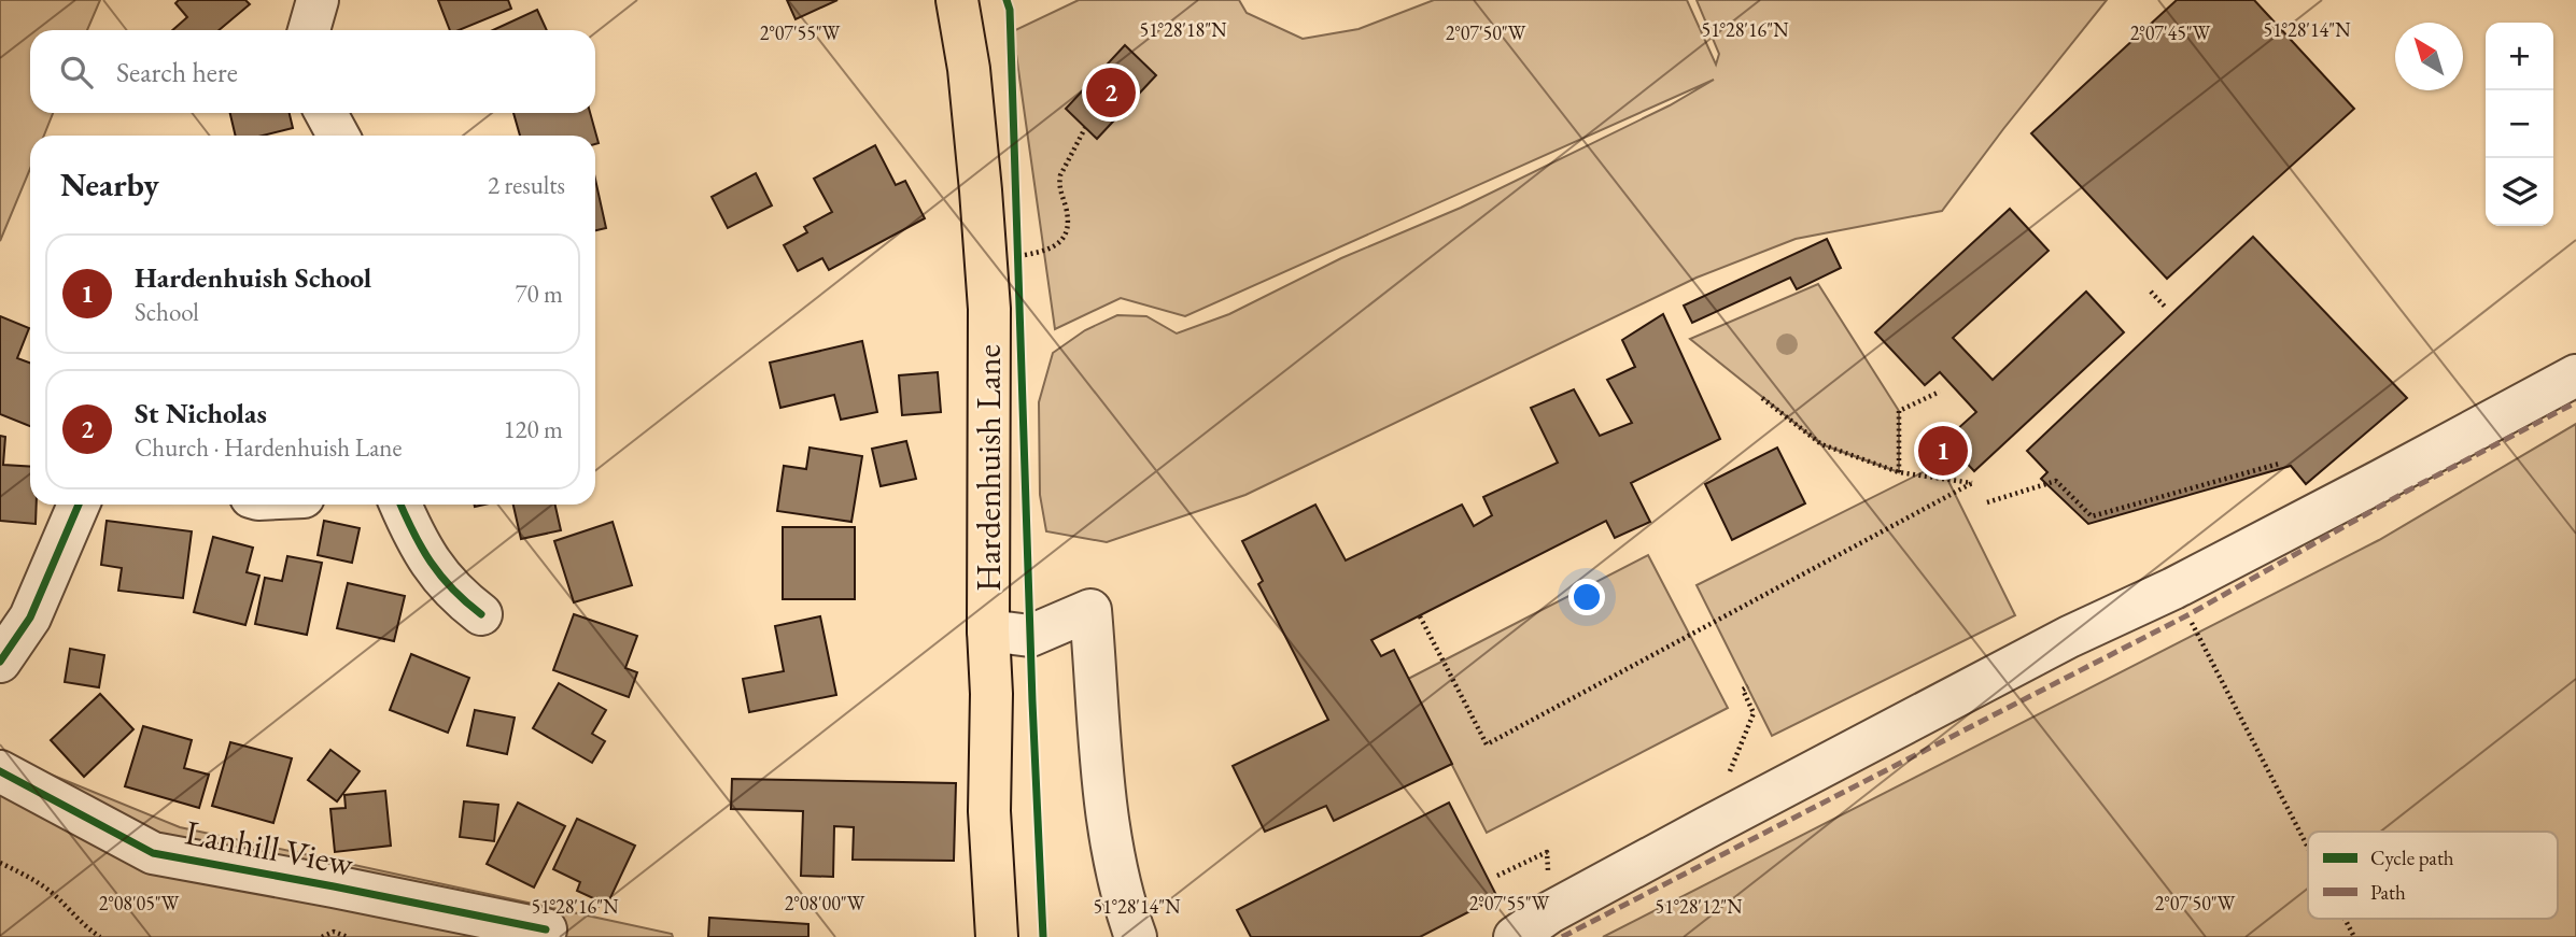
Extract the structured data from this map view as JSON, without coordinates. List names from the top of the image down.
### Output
{
  "streets": {
    "main road": ["Hardenhuish Lane"],
    "street": ["Lanhill View"]
  },
  "legend": ["Cycle path", "Path"],
  "north": "top left",
  "page": {
    "map_buttons": ["+", "−"],
    "search": "Search here",
    "pins": ["2", "1"],
    "heading": ["Nearby", "2 results"],
    "list": [
      {
        "mark": "1",
        "name": "Hardenhuish School",
        "note": "School",
        "value": "70 m"
      },
      {
        "mark": "2",
        "name": "St Nicholas",
        "note": "Church · Hardenhuish Lane",
        "value": "120 m"
      }
    ]
  },
  "coordinates": [
    "51°28'18\"N",
    "51°28'14\"N",
    "51°28'16\"N",
    "2°07'45\"W",
    "2°07'55\"W",
    "2°07'50\"W",
    "2°08'05\"W",
    "2°08'00\"W",
    "51°28'12\"N"
  ]
}
